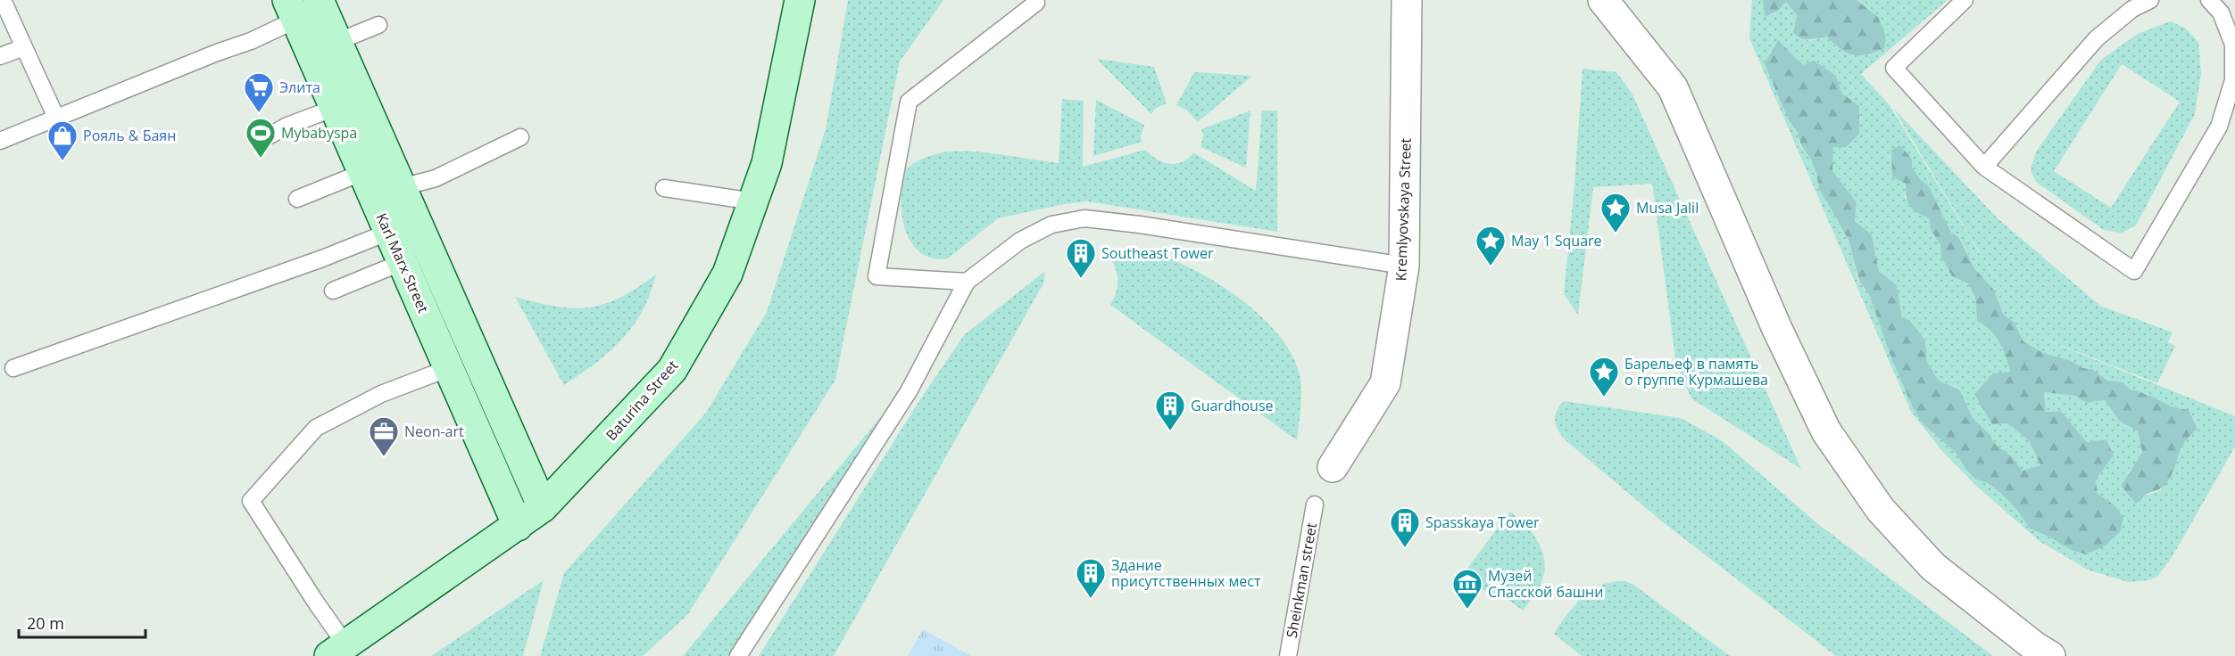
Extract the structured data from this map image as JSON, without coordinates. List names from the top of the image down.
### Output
{
  "streets": {
    "main road": ["Karl Marx Street", "Baturina Street"],
    "street": ["Kremlyovskaya Street"],
    "lane": ["Sheinkman street"]
  },
  "crossings": [
    ["Karl Marx Street", "Baturina Street"]
  ],
  "places": {
    "supermarket": ["Элита"],
    "sports": ["Mybabyspa"],
    "shop": ["Рояль & Баян"],
    "place": ["Musa Jalil", "May 1 Square", "Барельеф в память о группе Курмашева"],
    "building": [
      "Southeast Tower",
      "Guardhouse",
      "Spasskaya Tower",
      "Здание присутственных мест"
    ],
    "office": ["Neon-art"],
    "museum": ["Музей Спасской башни"]
  },
  "scale_bar": "20 m"
}
